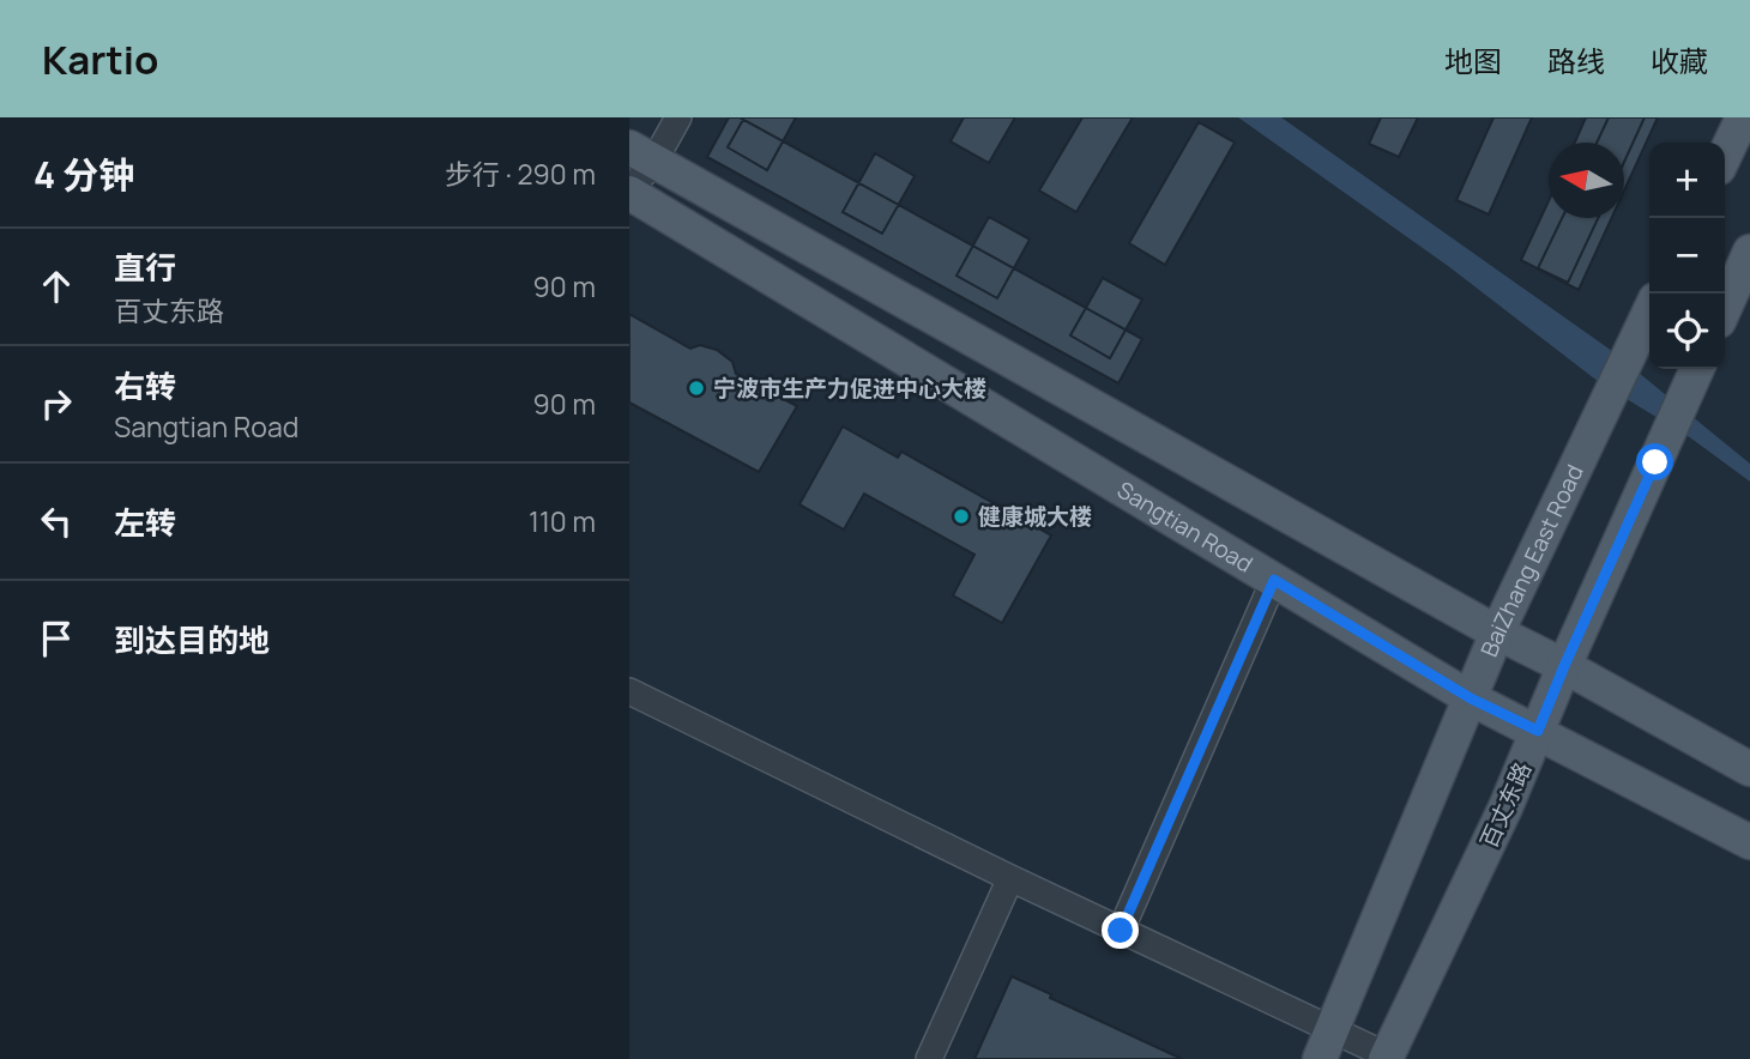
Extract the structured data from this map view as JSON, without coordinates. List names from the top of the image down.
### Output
{
  "streets": {
    "main road": ["Sangtian Road", "BaiZhang East Road", "百丈东路"]
  },
  "crossings": [
    ["Sangtian Road", "BaiZhang East Road"],
    ["Sangtian Road", "百丈东路"]
  ],
  "places": ["宁波市生产力促进中心大楼", "健康城大楼"],
  "north": "left",
  "page": {
    "header": "Kartio",
    "nav": ["地图", "路线", "收藏"],
    "heading": ["4 分钟", "步行 · 290 m"],
    "map_buttons": ["+", "−"],
    "list": [
      ["直行", "百丈东路", "90 m"],
      ["右转", "Sangtian Road", "90 m"],
      ["左转", "110 m"],
      "到达目的地"
    ]
  }
}
